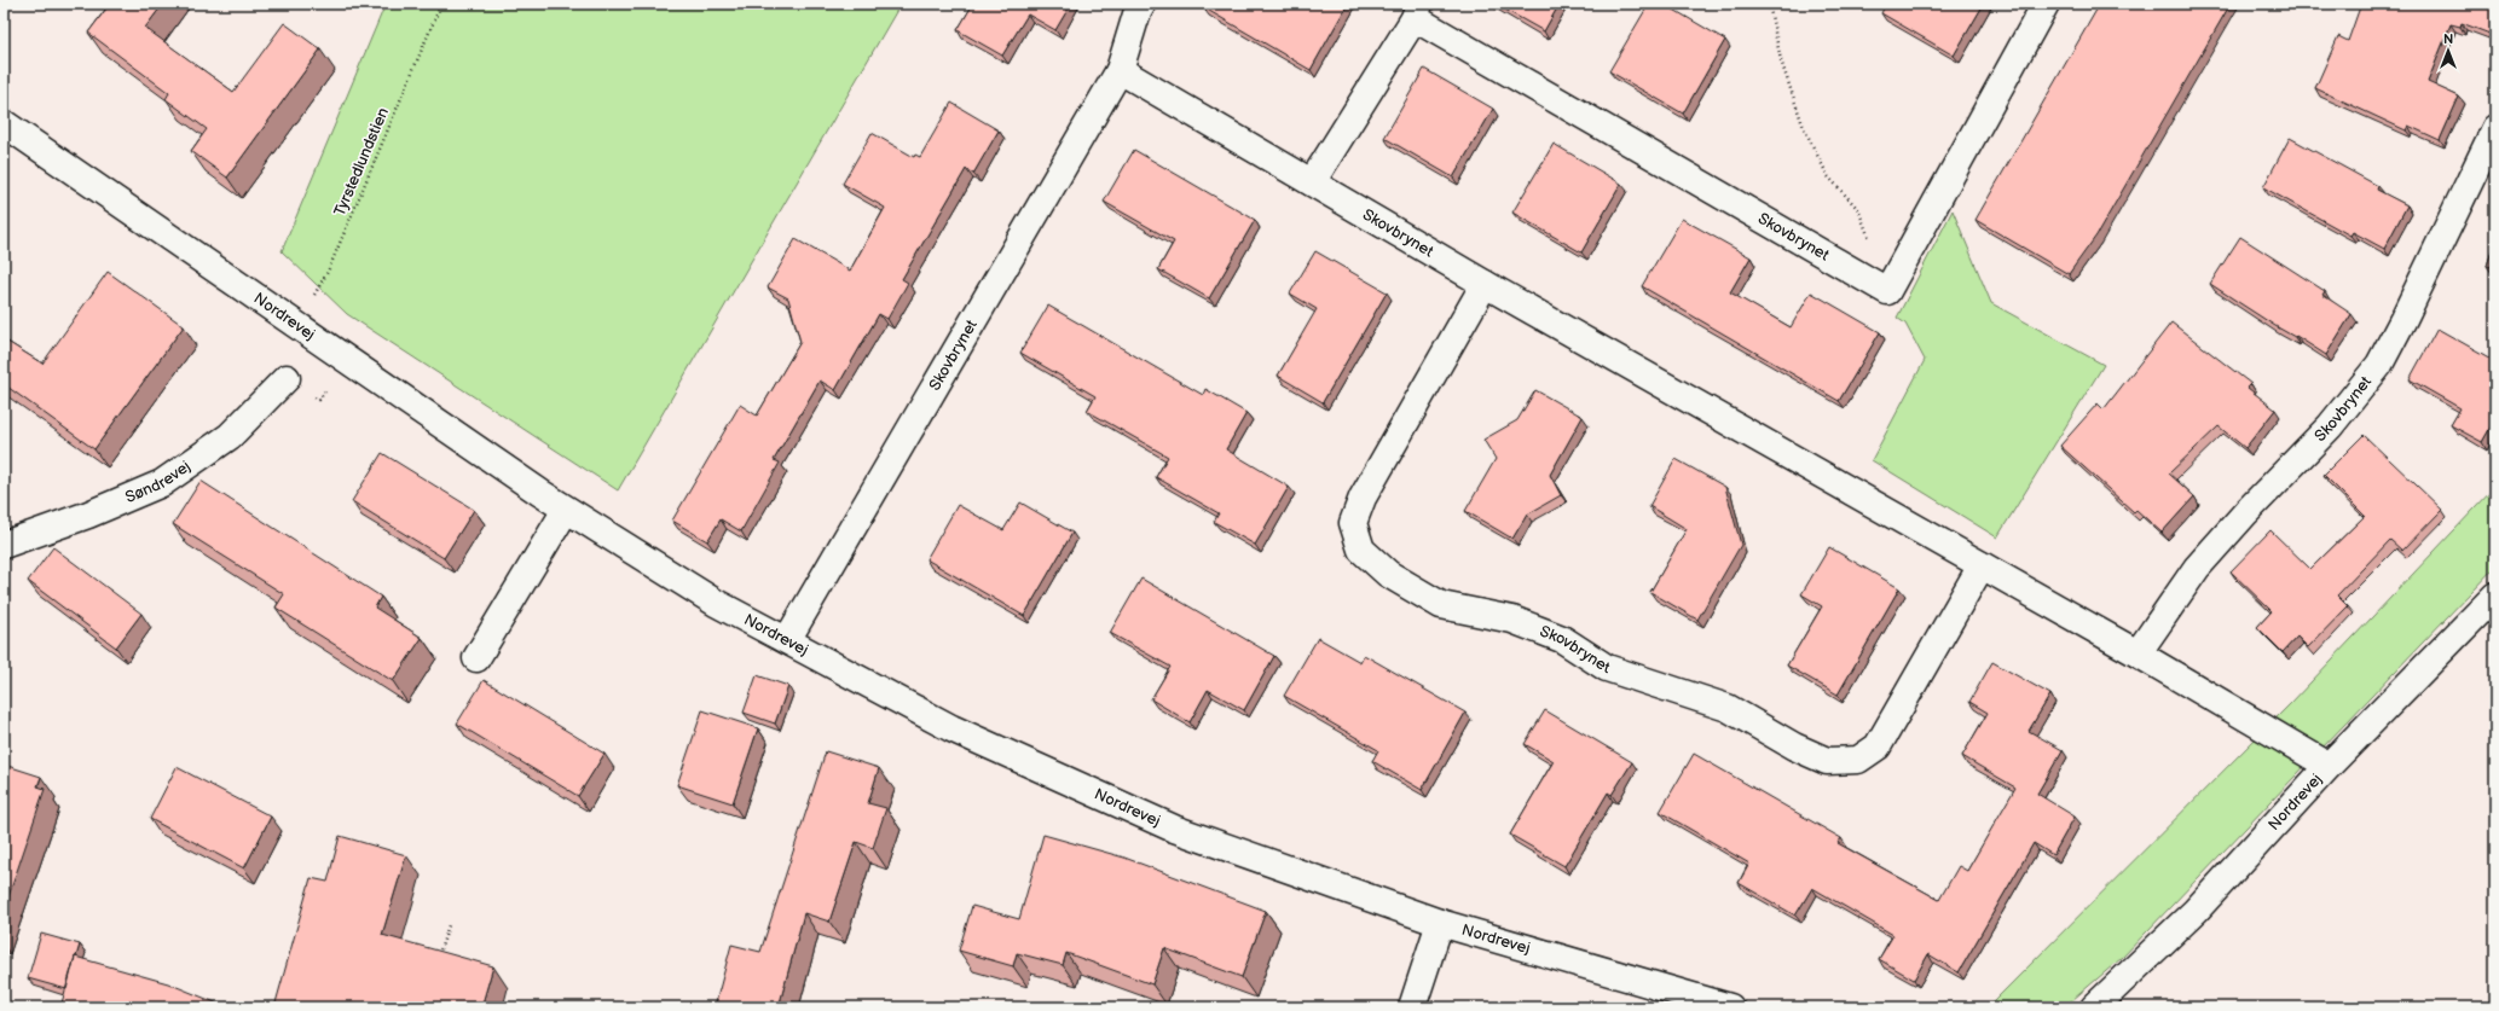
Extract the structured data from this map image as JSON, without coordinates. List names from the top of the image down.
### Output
{
  "streets": {
    "street": ["Skovbrynet", "Nordrevej", "Søndrevej"],
    "path": ["Tyrstedlundstien"]
  },
  "crossings": [
    ["Tyrstedlundstien", "Nordrevej"],
    ["Skovbrynet", "Nordrevej"]
  ],
  "north": "top"
}
